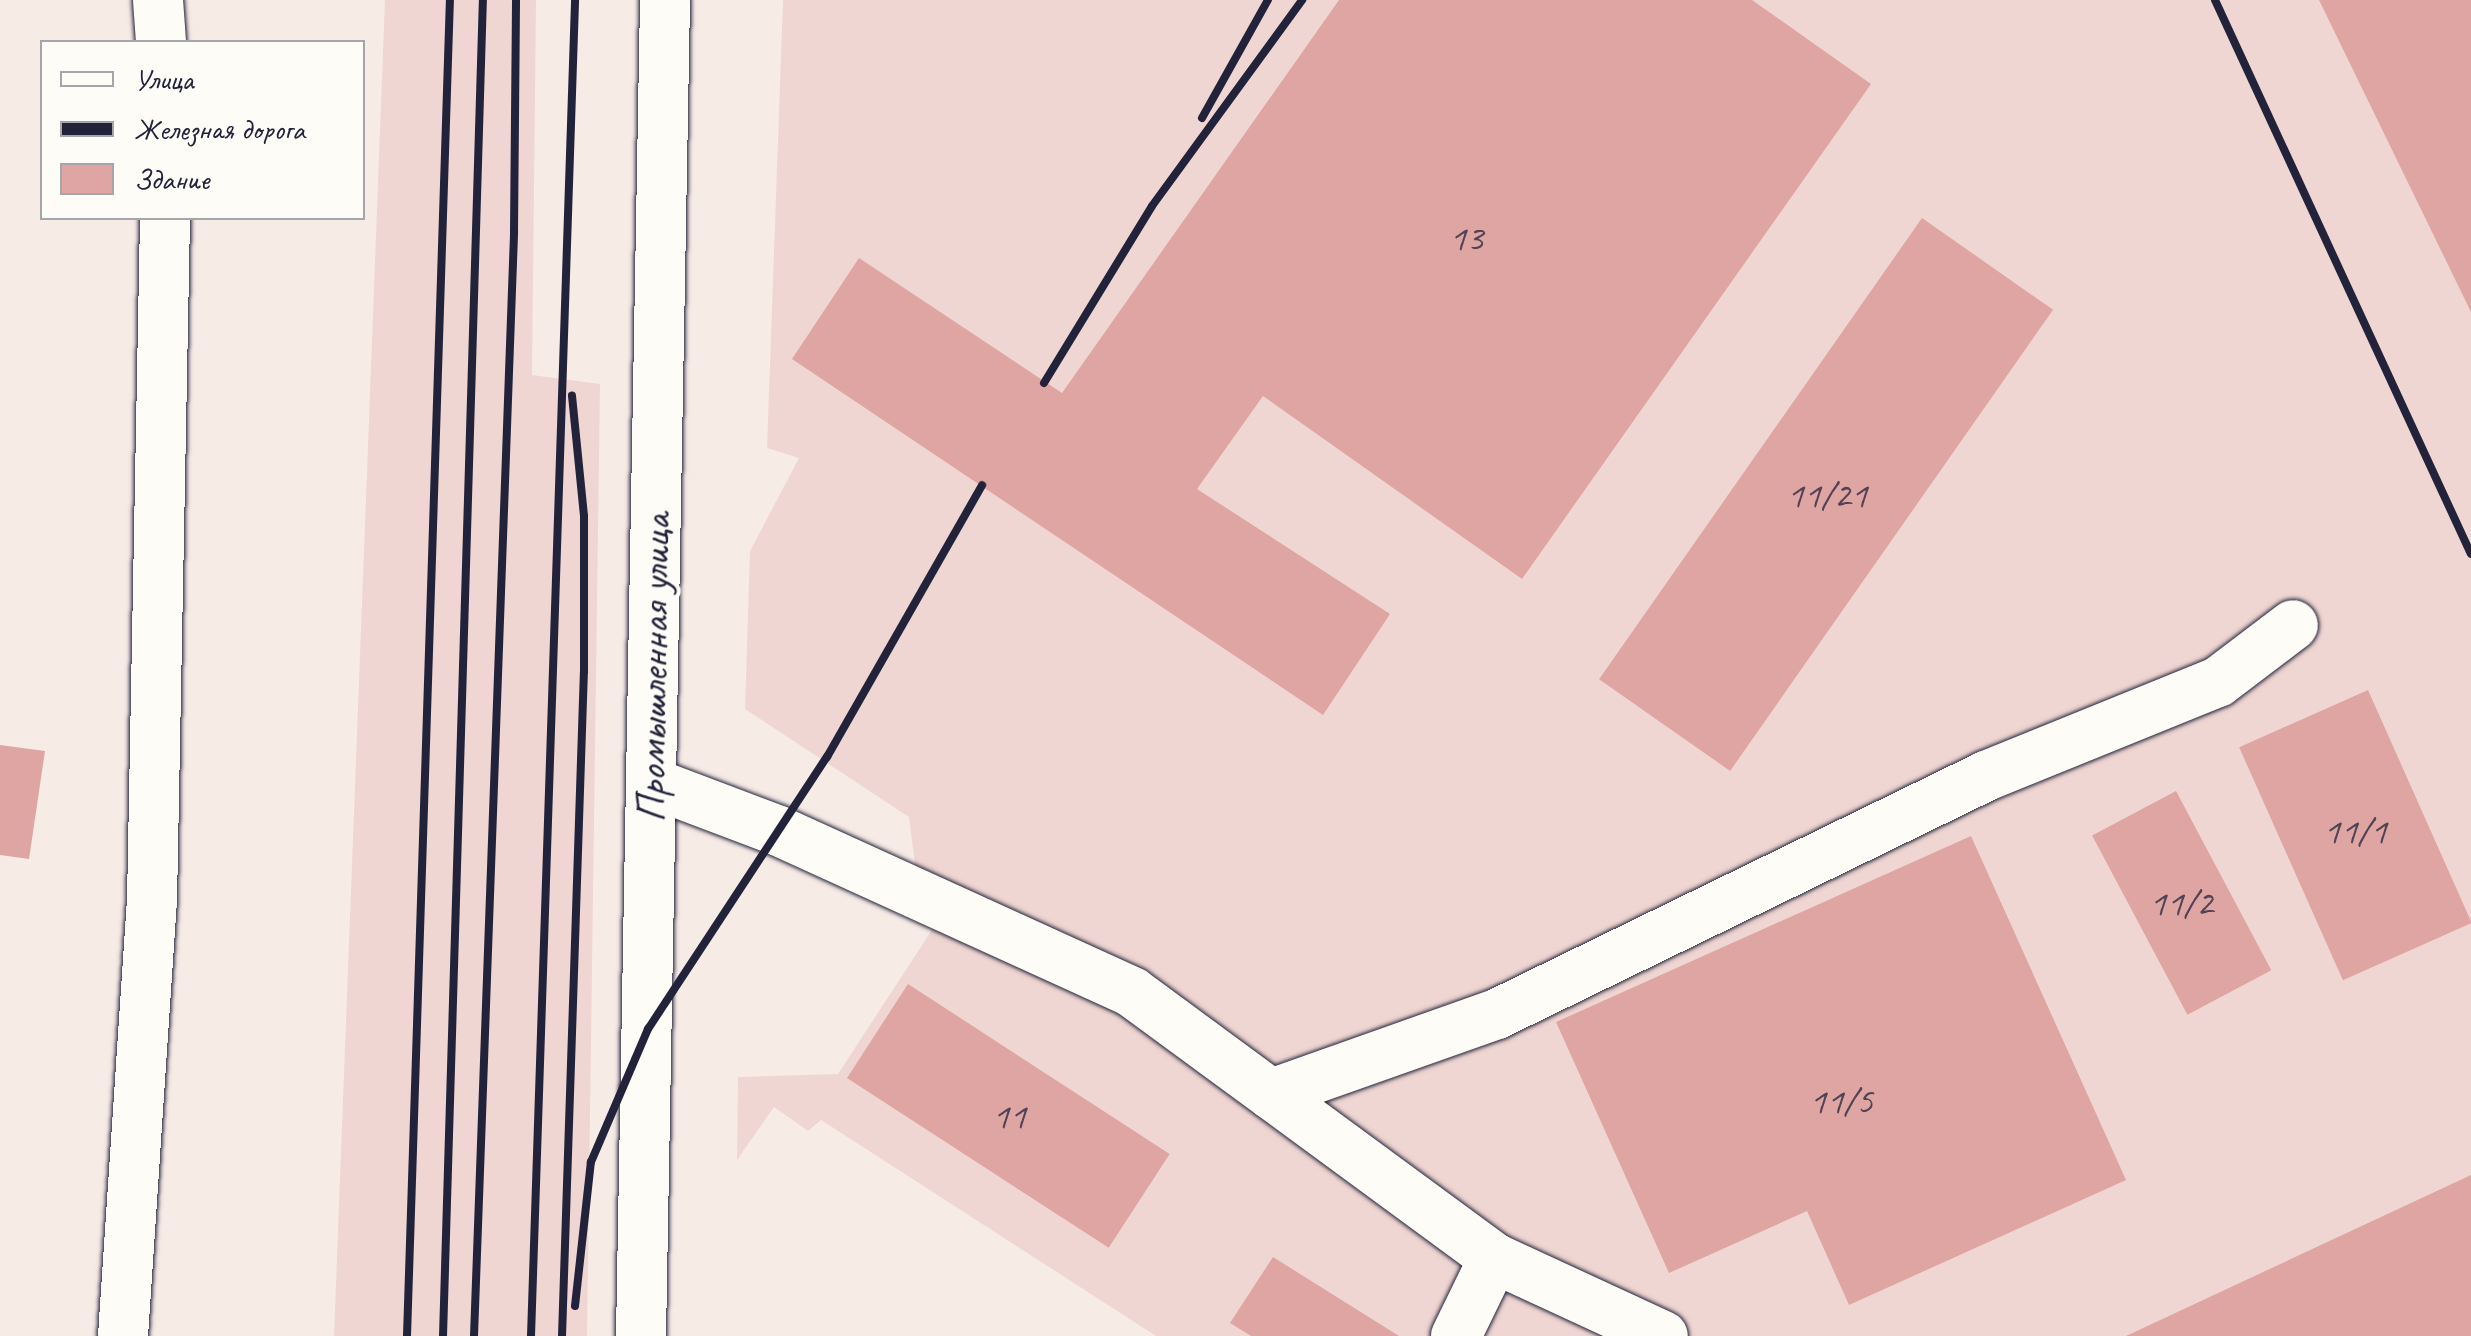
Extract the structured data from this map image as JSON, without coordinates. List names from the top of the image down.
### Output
{
  "streets": {
    "street": ["Промышленная улица"]
  },
  "house_numbers": [
    "13",
    "11/21",
    "11/1",
    "11/2",
    "11/5",
    "11"
  ],
  "legend": ["Улица", "Железная дорога", "Здание"]
}
